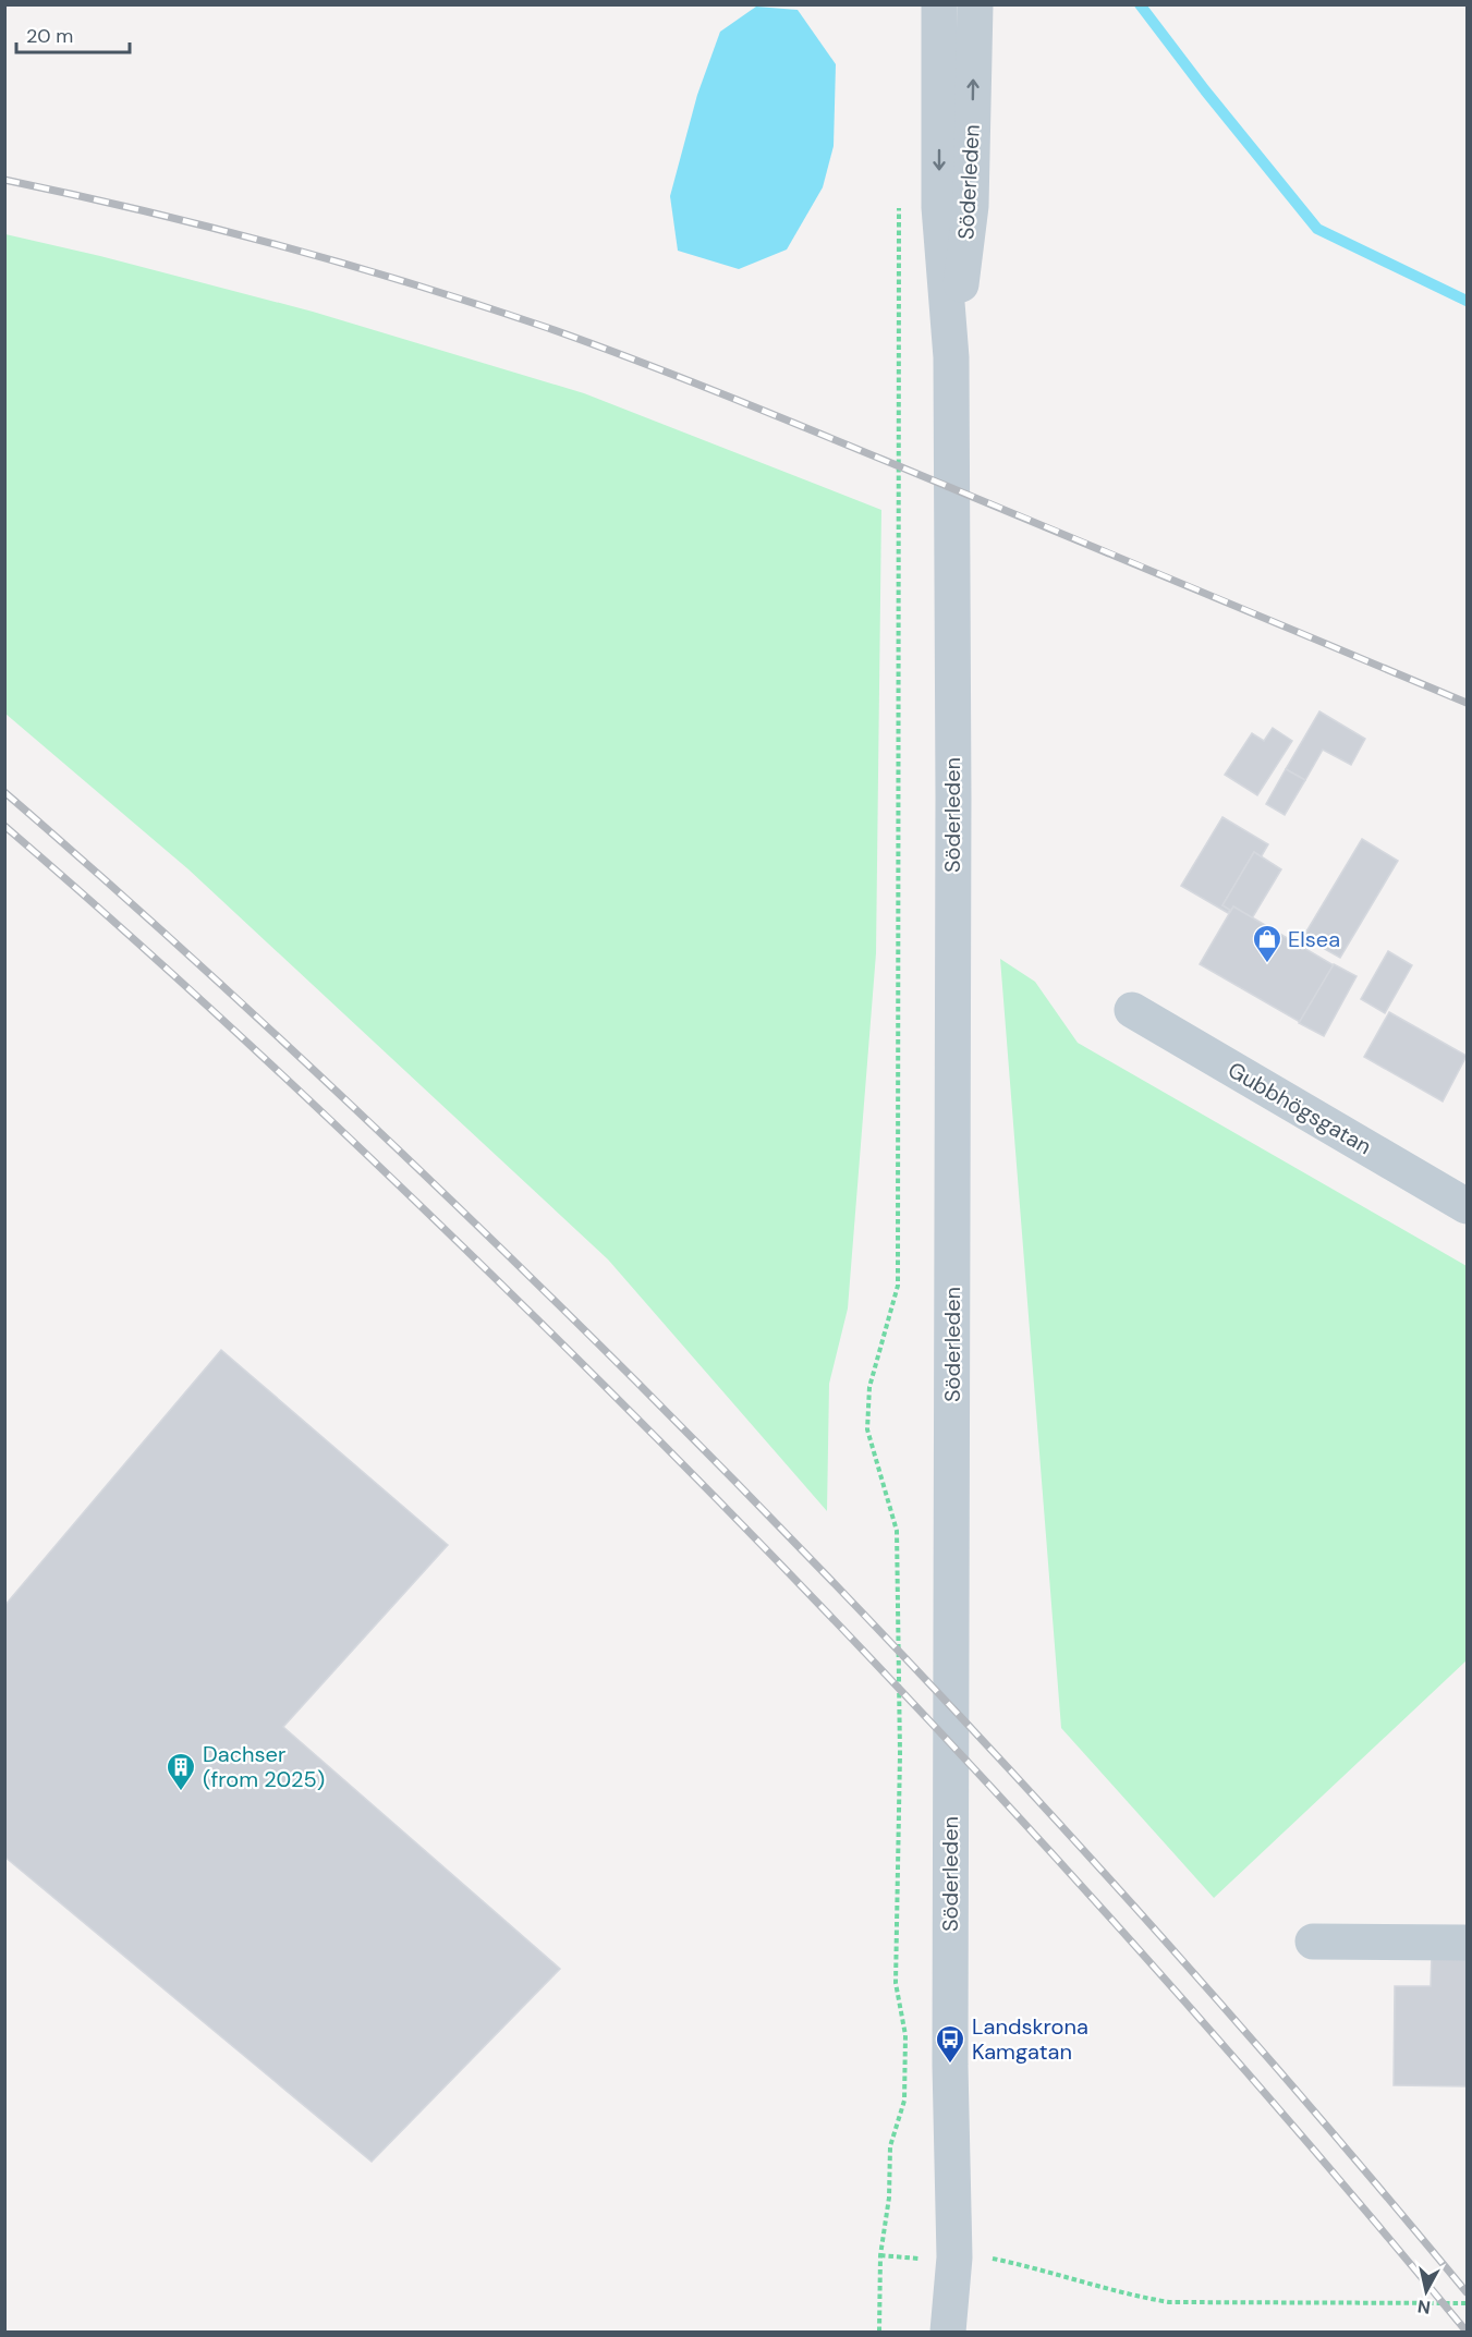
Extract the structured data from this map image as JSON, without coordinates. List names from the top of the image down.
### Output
{
  "streets": {
    "street": ["Söderleden", "Gubbhögsgatan"]
  },
  "places": {
    "shop": ["Elsea"],
    "building": ["Dachser (from 2025)"],
    "bus stop": ["Landskrona Kamgatan"]
  },
  "scale_bar": "20 m",
  "north": "bottom"
}
